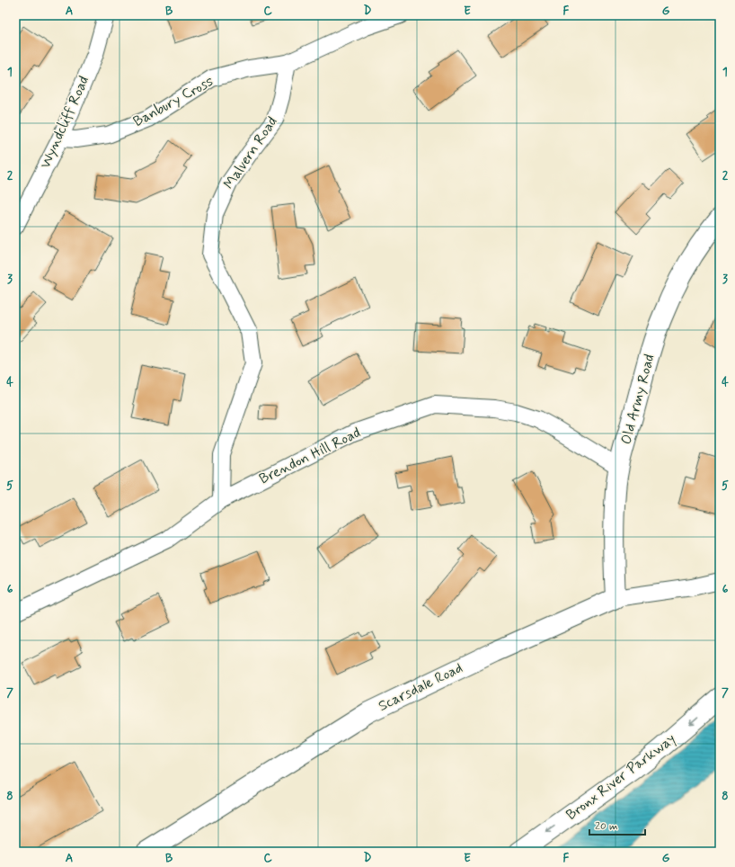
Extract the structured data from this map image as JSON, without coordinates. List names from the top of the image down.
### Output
{
  "streets": {
    "main road": ["Old Army Road", "Scarsdale Road", "Bronx River Parkway"],
    "street": [
      "Banbury Cross",
      "Wyndcliff Road",
      "Malvern Road",
      "Brendon Hill Road"
    ]
  },
  "crossings": [
    ["Banbury Cross", "Wyndcliff Road"],
    ["Banbury Cross", "Malvern Road"],
    ["Malvern Road", "Brendon Hill Road"],
    ["Old Army Road", "Brendon Hill Road"],
    ["Old Army Road", "Scarsdale Road"]
  ],
  "one_way": ["Bronx River Parkway"],
  "scale_bar": "20 m",
  "grid": {
    "columns": [
      "A",
      "B",
      "C",
      "D",
      "E",
      "F",
      "G"
    ],
    "rows": [
      "1",
      "2",
      "3",
      "4",
      "5",
      "6",
      "7",
      "8"
    ]
  }
}
